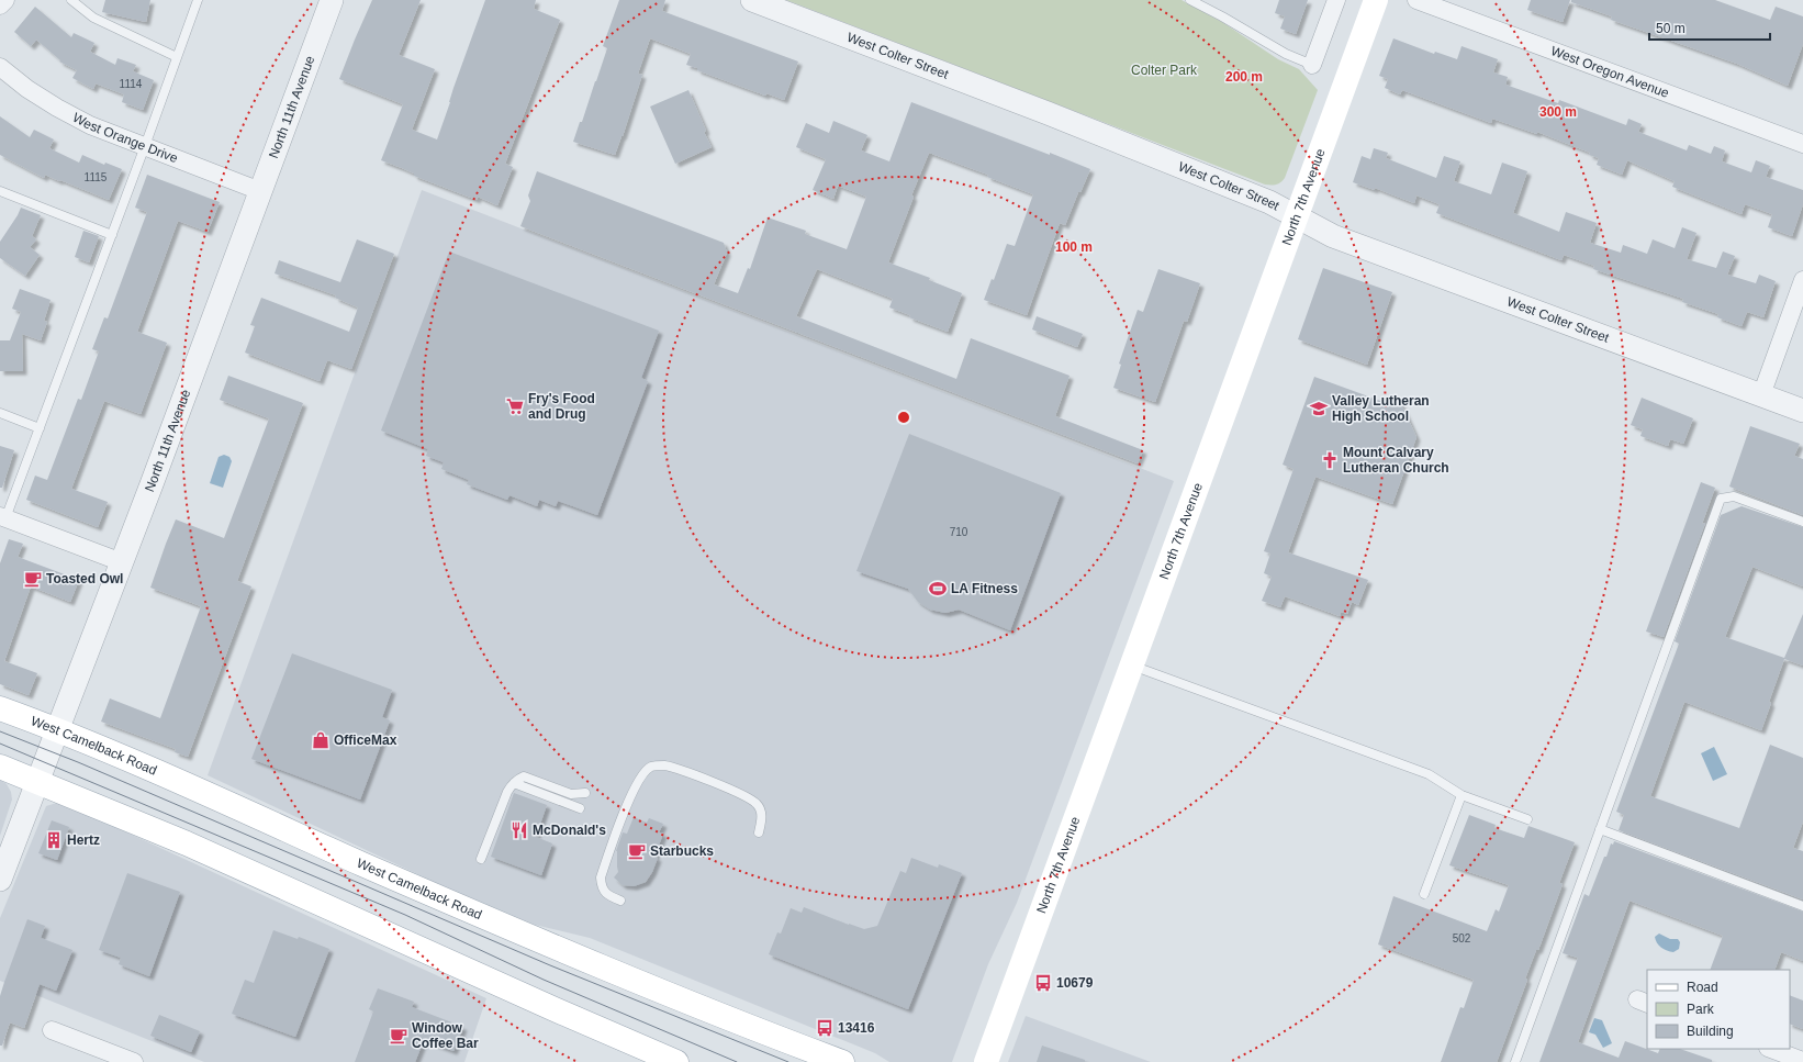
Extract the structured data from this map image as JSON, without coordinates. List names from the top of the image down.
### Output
{
  "streets": {
    "main road": ["North 7th Avenue", "West Camelback Road"],
    "street": [
      "West Colter Street",
      "West Oregon Avenue",
      "North 11th Avenue",
      "West Orange Drive"
    ]
  },
  "crossings": [
    ["West Colter Street", "North 7th Avenue"],
    ["North 11th Avenue", "West Orange Drive"],
    ["North 11th Avenue", "West Camelback Road"]
  ],
  "parks": ["Colter Park"],
  "places": {
    "supermarket": ["Fry's Food and Drug"],
    "school or university": ["Valley Lutheran High School"],
    "church": ["Mount Calvary Lutheran Church"],
    "cafe": ["Toasted Owl", "Starbucks", "Window Coffee Bar"],
    "sports": ["LA Fitness"],
    "shop": ["OfficeMax"],
    "restaurant": ["McDonald's"],
    "building": ["Hertz"],
    "bus stop": ["10679", "13416"]
  },
  "house_numbers": [
    "1114",
    "1115",
    "710",
    "502"
  ],
  "legend": ["Road", "Park", "Building"],
  "scale_bar": "50 m",
  "rings": ["200 m", "300 m", "100 m"]
}
